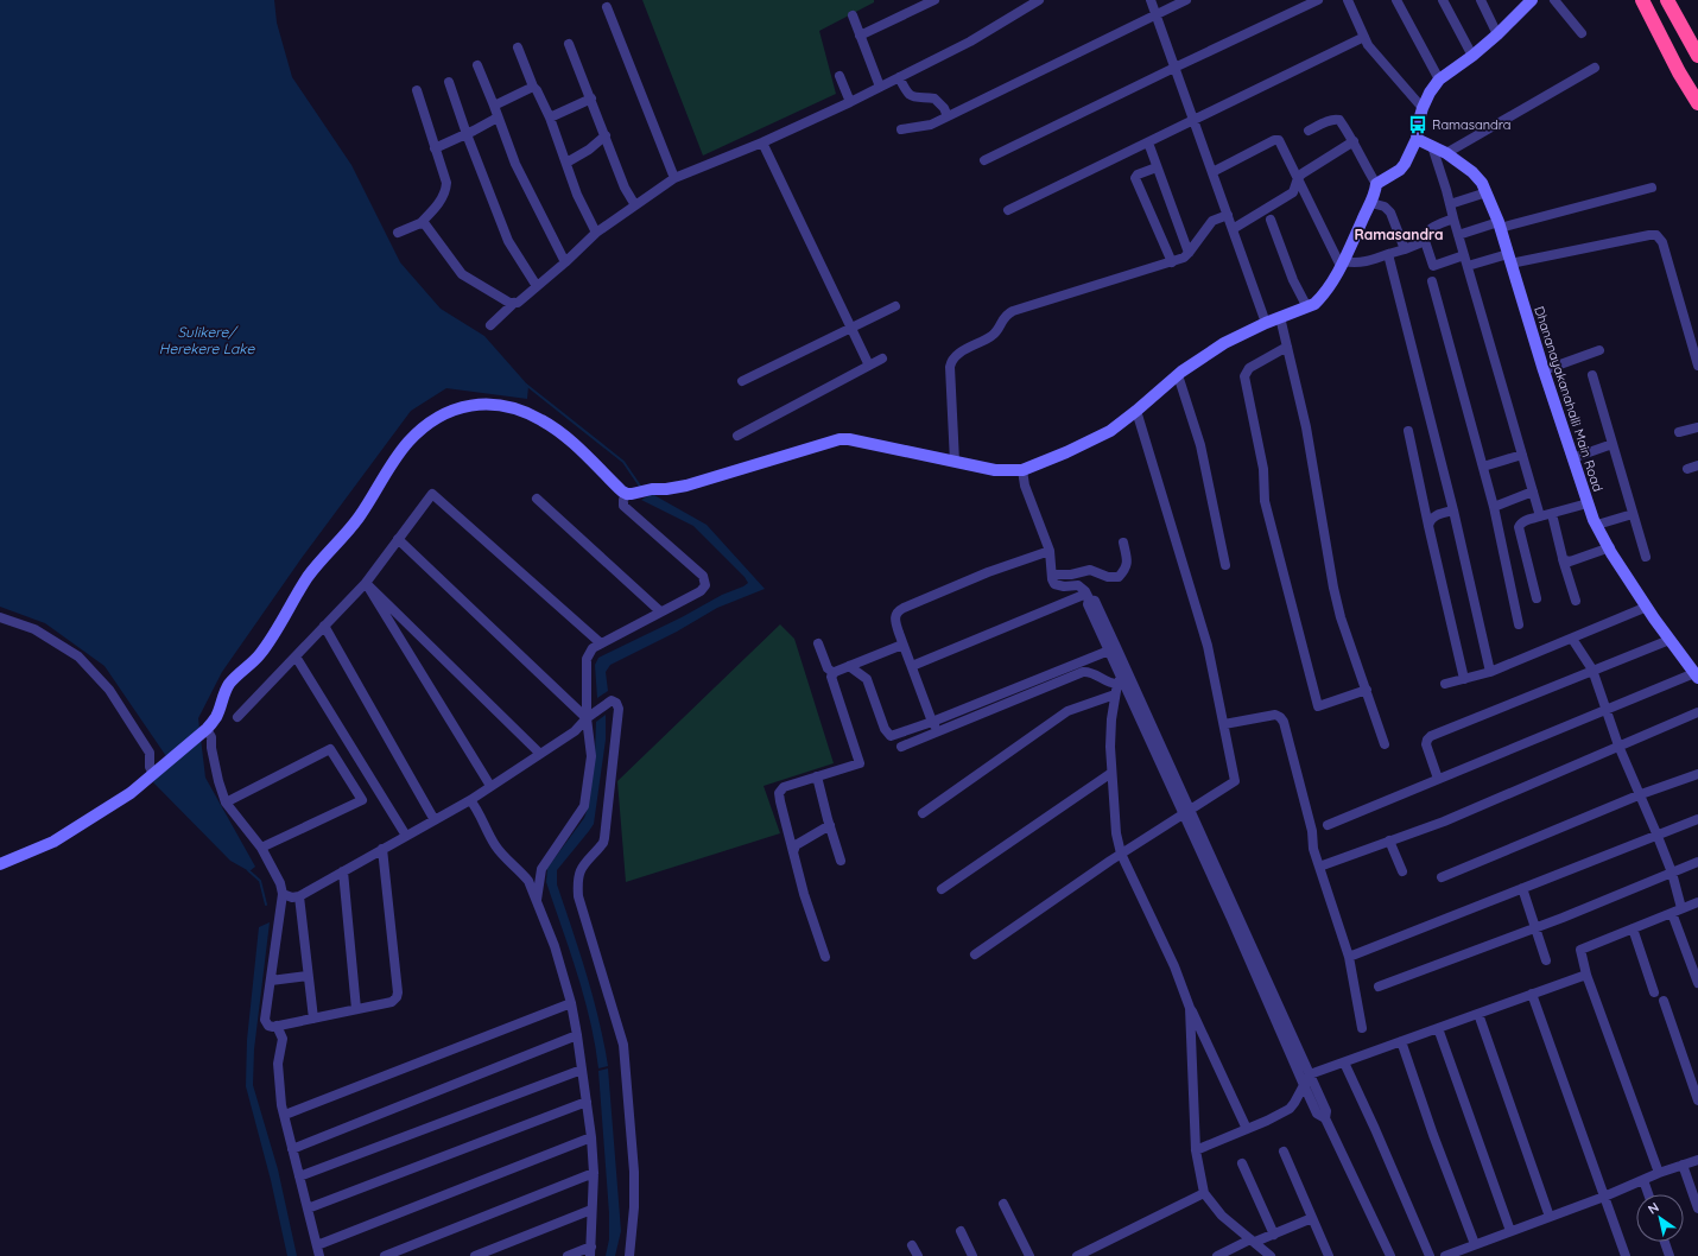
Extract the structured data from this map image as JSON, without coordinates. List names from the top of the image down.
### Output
{
  "streets": {
    "street": ["Dhananayakanahalli Main Road"]
  },
  "districts": ["Ramasandra"],
  "water": ["Sulikere/ Herekere Lake"],
  "places": {
    "bus stop": ["Ramasandra"]
  },
  "north": "top left"
}
